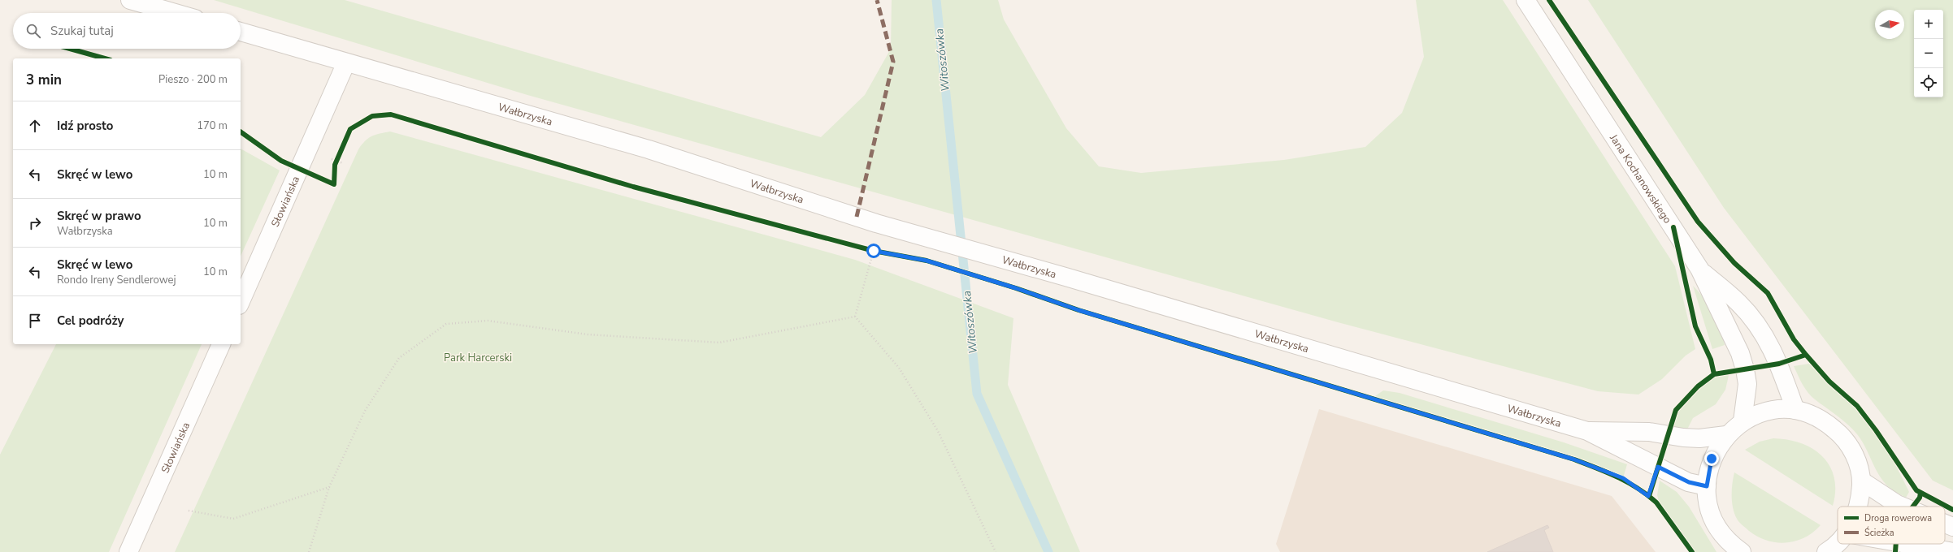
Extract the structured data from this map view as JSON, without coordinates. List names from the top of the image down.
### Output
{
  "streets": {
    "main road": ["Wałbrzyska", "Jana Kochanowskiego", "Słowiańska"]
  },
  "crossings": [
    ["Wałbrzyska", "Słowiańska"]
  ],
  "water": ["Witoszówka"],
  "parks": ["Park Harcerski"],
  "legend": ["Droga rowerowa", "Ścieżka"],
  "north": "right",
  "page": {
    "map_buttons": ["+", "−"],
    "search": "Szukaj tutaj",
    "heading": ["3 min", "Pieszo · 200 m"],
    "list": [
      ["Idź prosto", "170 m"],
      ["Skręć w lewo", "10 m"],
      ["Skręć w prawo", "Wałbrzyska", "10 m"],
      ["Skręć w lewo", "Rondo Ireny Sendlerowej", "10 m"],
      "Cel podróży"
    ]
  }
}
